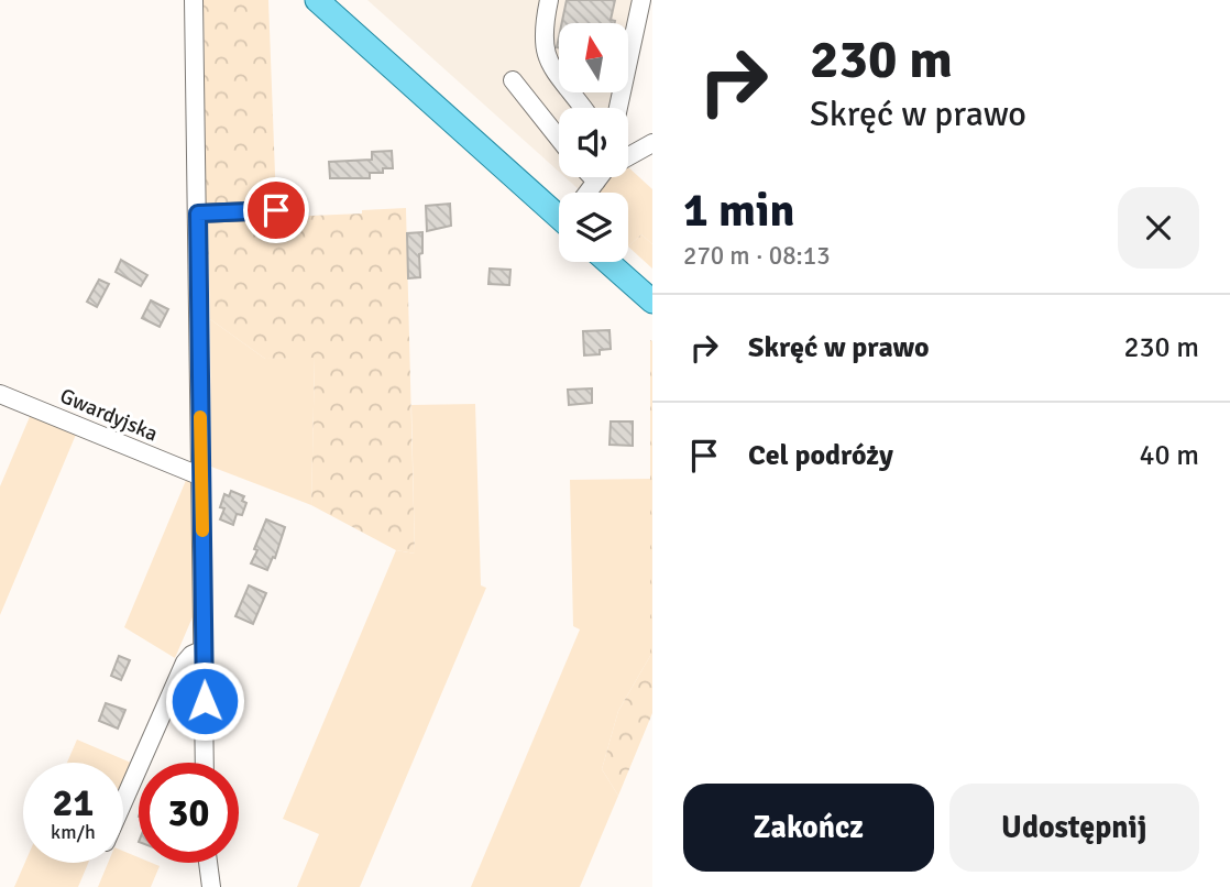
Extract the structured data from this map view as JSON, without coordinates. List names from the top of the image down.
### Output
{
  "streets": {
    "street": ["Gwardyjska"]
  },
  "north": "top",
  "page": {
    "turn": ["230 m", "Skręć w prawo"],
    "heading": ["1 min", "270 m · 08:13"],
    "list": [
      {
        "name": "Skręć w prawo",
        "value": "230 m"
      },
      {
        "name": "Cel podróży",
        "value": "40 m"
      }
    ],
    "speed": "21 km/h",
    "limit": "30",
    "buttons": ["Zakończ", "Udostępnij"]
  }
}
